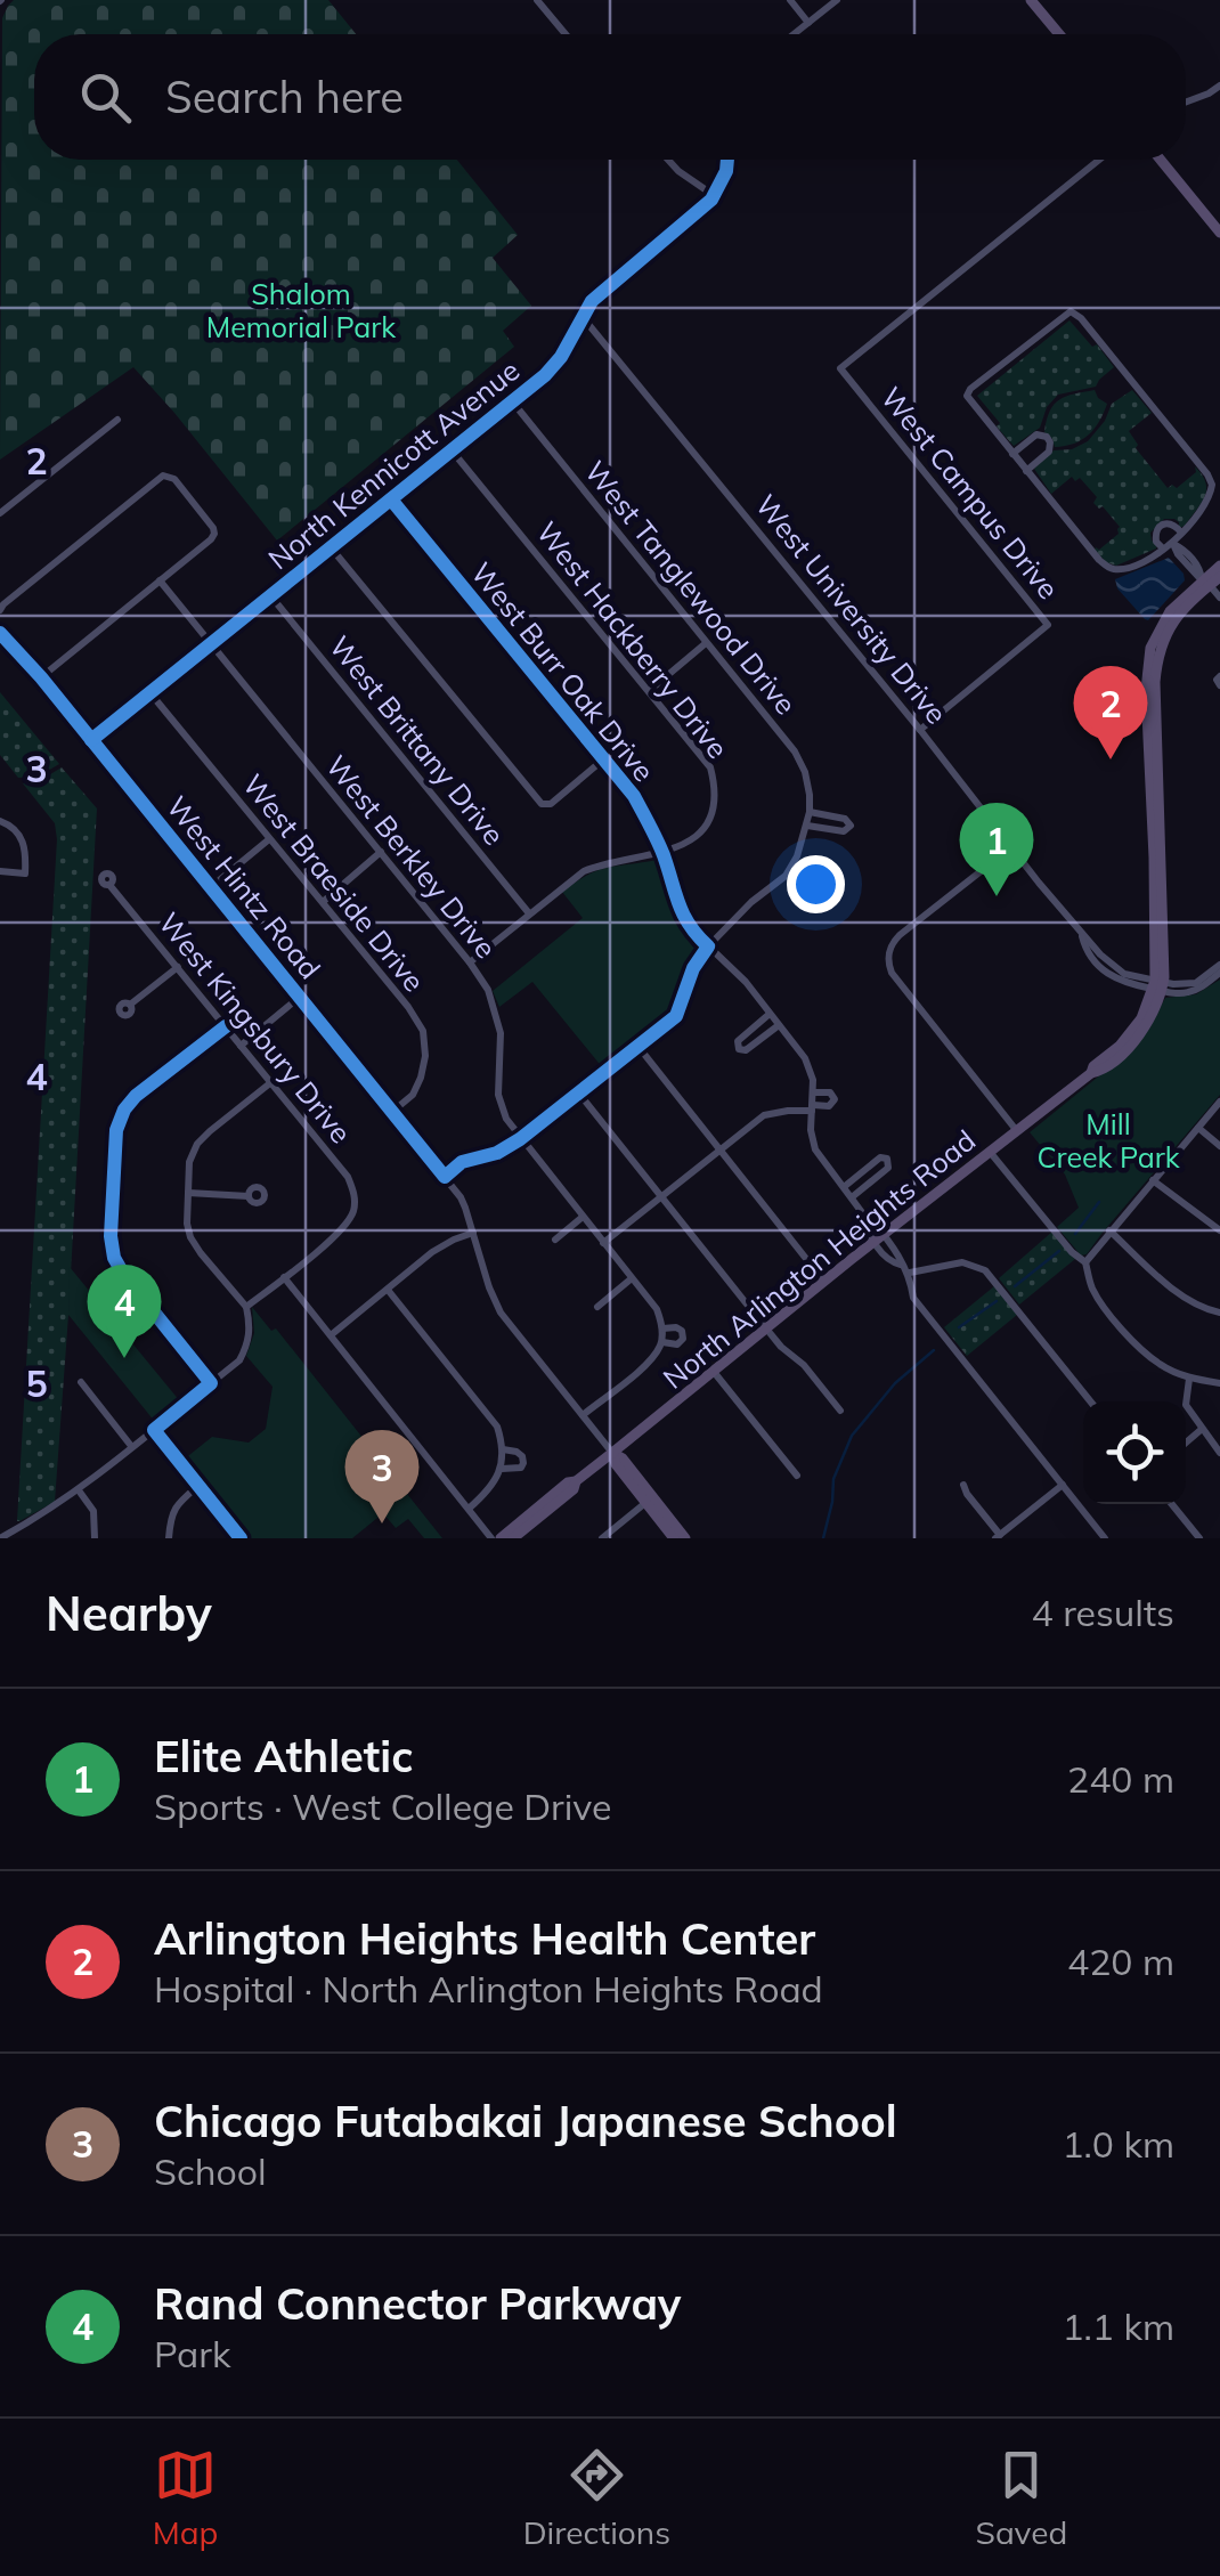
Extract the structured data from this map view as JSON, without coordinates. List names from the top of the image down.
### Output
{
  "streets": {
    "main road": ["North Arlington Heights Road"],
    "street": [
      "North Kennicott Avenue",
      "West Campus Drive",
      "West Tanglewood Drive",
      "West University Drive",
      "West Hackberry Drive",
      "West Burr Oak Drive",
      "West Brittany Drive",
      "West Berkley Drive",
      "West Braeside Drive",
      "West Hintz Road",
      "West Kingsbury Drive"
    ]
  },
  "crossings": [
    ["North Kennicott Avenue", "West Tanglewood Drive"],
    ["North Kennicott Avenue", "West University Drive"],
    ["North Kennicott Avenue", "West Hackberry Drive"],
    ["North Kennicott Avenue", "West Burr Oak Drive"],
    ["North Kennicott Avenue", "West Brittany Drive"],
    ["North Kennicott Avenue", "West Berkley Drive"],
    ["North Kennicott Avenue", "West Braeside Drive"],
    ["North Kennicott Avenue", "West Hintz Road"],
    ["West Campus Drive", "West University Drive"],
    ["West Tanglewood Drive", "West Burr Oak Drive"],
    ["West Tanglewood Drive", "West Berkley Drive"],
    ["West Tanglewood Drive", "West Hintz Road"],
    ["West University Drive", "North Arlington Heights Road"],
    ["West Hackberry Drive", "West Burr Oak Drive"],
    ["West Braeside Drive", "West Hintz Road"],
    ["West Hintz Road", "North Arlington Heights Road"]
  ],
  "parks": ["Shalom Memorial Park", "Mill Creek Park"],
  "page": {
    "search": "Search here",
    "pins": [
      "2",
      "1",
      "4",
      "3"
    ],
    "heading": ["Nearby", "4 results"],
    "list": [
      {
        "mark": "1",
        "name": "Elite Athletic",
        "note": "Sports · West College Drive",
        "value": "240 m"
      },
      {
        "mark": "2",
        "name": "Arlington Heights Health Center",
        "note": "Hospital · North Arlington Heights Road",
        "value": "420 m"
      },
      {
        "mark": "3",
        "name": "Chicago Futabakai Japanese School",
        "note": "School",
        "value": "1.0 km"
      },
      {
        "mark": "4",
        "name": "Rand Connector Parkway",
        "note": "Park",
        "value": "1.1 km"
      }
    ],
    "nav": ["Map", "Directions", "Saved"]
  },
  "grid": {
    "rows": [
      "2",
      "3",
      "4",
      "5"
    ]
  }
}
